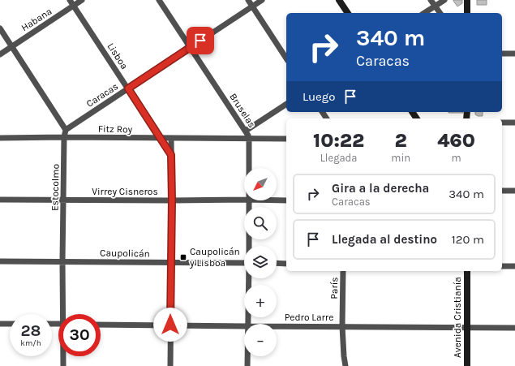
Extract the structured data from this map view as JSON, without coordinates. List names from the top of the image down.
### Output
{
  "streets": {
    "main road": ["Avenida Cristianía"],
    "street": [
      "Habana",
      "Lisboa",
      "Caracas",
      "Bruselas",
      "Fitz Roy",
      "Estocolmo",
      "Virrey Cisneros",
      "Caupolicán",
      "París",
      "Pedro Larre"
    ]
  },
  "crossings": [
    ["Habana", "Lisboa"],
    ["Lisboa", "Caracas"],
    ["Lisboa", "Fitz Roy"],
    ["Caracas", "Bruselas"],
    ["Caracas", "Estocolmo"],
    ["Bruselas", "Fitz Roy"],
    ["Fitz Roy", "Estocolmo"],
    ["Estocolmo", "Virrey Cisneros"],
    ["Estocolmo", "Caupolicán"],
    ["París", "Pedro Larre"],
    ["Pedro Larre", "Avenida Cristianía"]
  ],
  "places": {
    "transit": ["Caupolicán y Lisboa"]
  },
  "north": "bottom left",
  "page": {
    "turn": ["340 m", "Caracas"],
    "then": "Luego",
    "eta": [
      "10:22",
      "Llegada",
      "2",
      "min",
      "460",
      "m"
    ],
    "map_buttons": ["+", "−"],
    "list": [
      {
        "name": "Gira a la derecha",
        "note": "Caracas",
        "value": "340 m"
      },
      {
        "name": "Llegada al destino",
        "value": "120 m"
      }
    ],
    "speed": "28 km/h",
    "limit": "30"
  }
}
